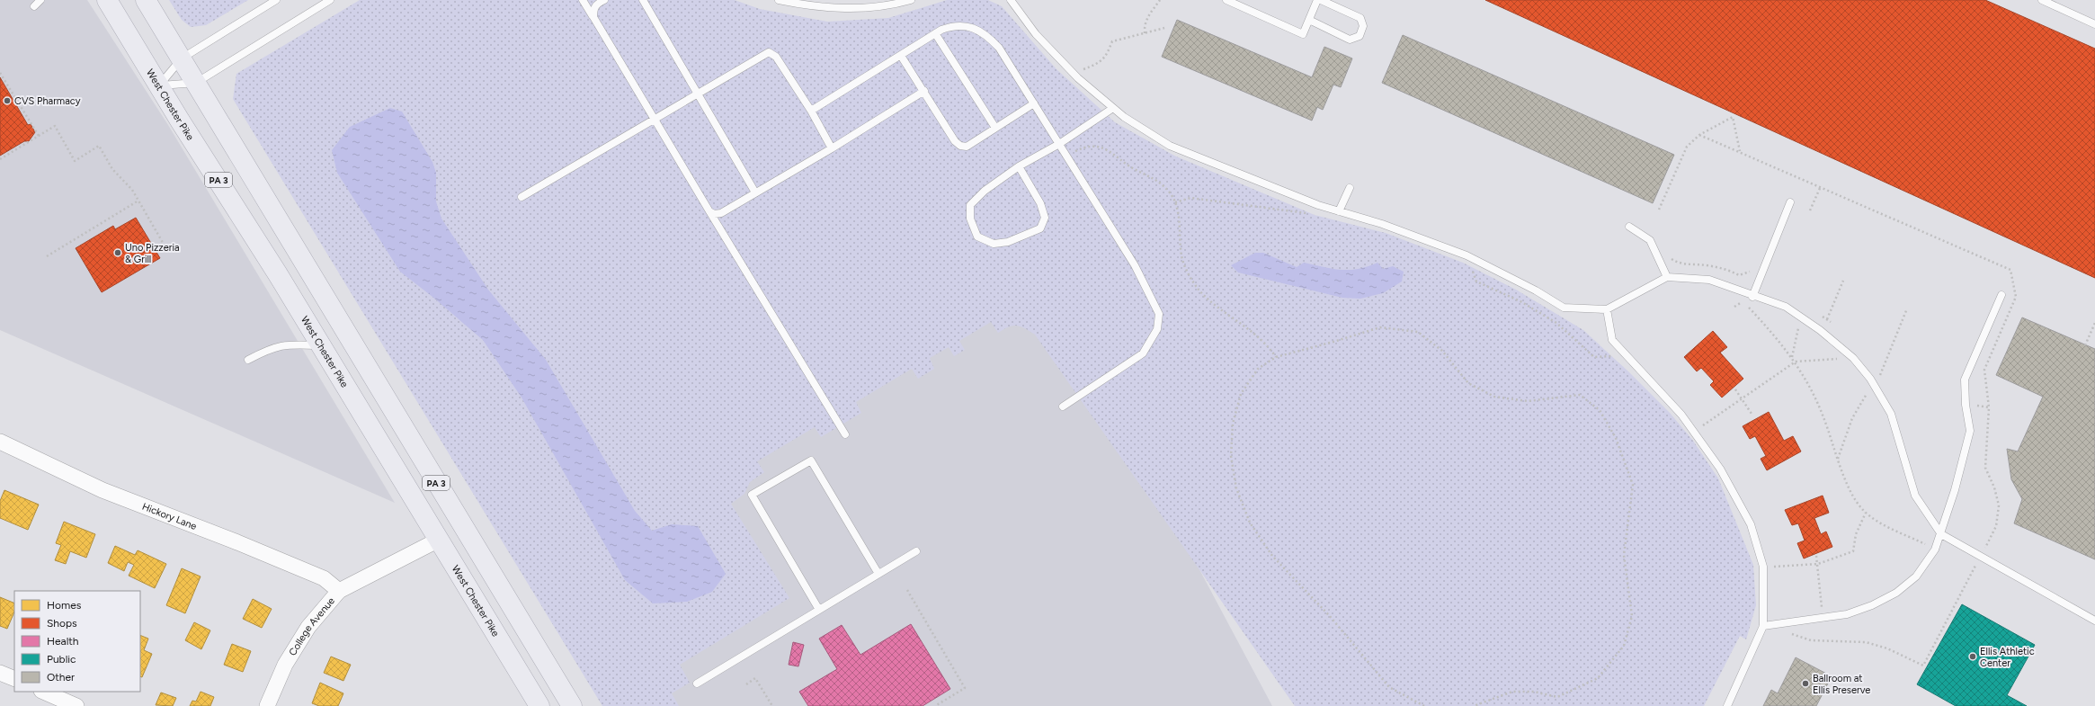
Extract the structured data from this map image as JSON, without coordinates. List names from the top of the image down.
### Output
{
  "streets": {
    "highway": ["West Chester Pike", "PA 3"],
    "street": ["Hickory Lane", "College Avenue"]
  },
  "crossings": [
    ["West Chester Pike", "College Avenue"],
    ["Hickory Lane", "College Avenue"]
  ],
  "places": [
    "CVS Pharmacy",
    "Uno Pizzeria & Grill",
    "Ellis Athletic Center",
    "Ballroom at Ellis Preserve"
  ],
  "legend": [
    "Homes",
    "Shops",
    "Health",
    "Public",
    "Other"
  ]
}
